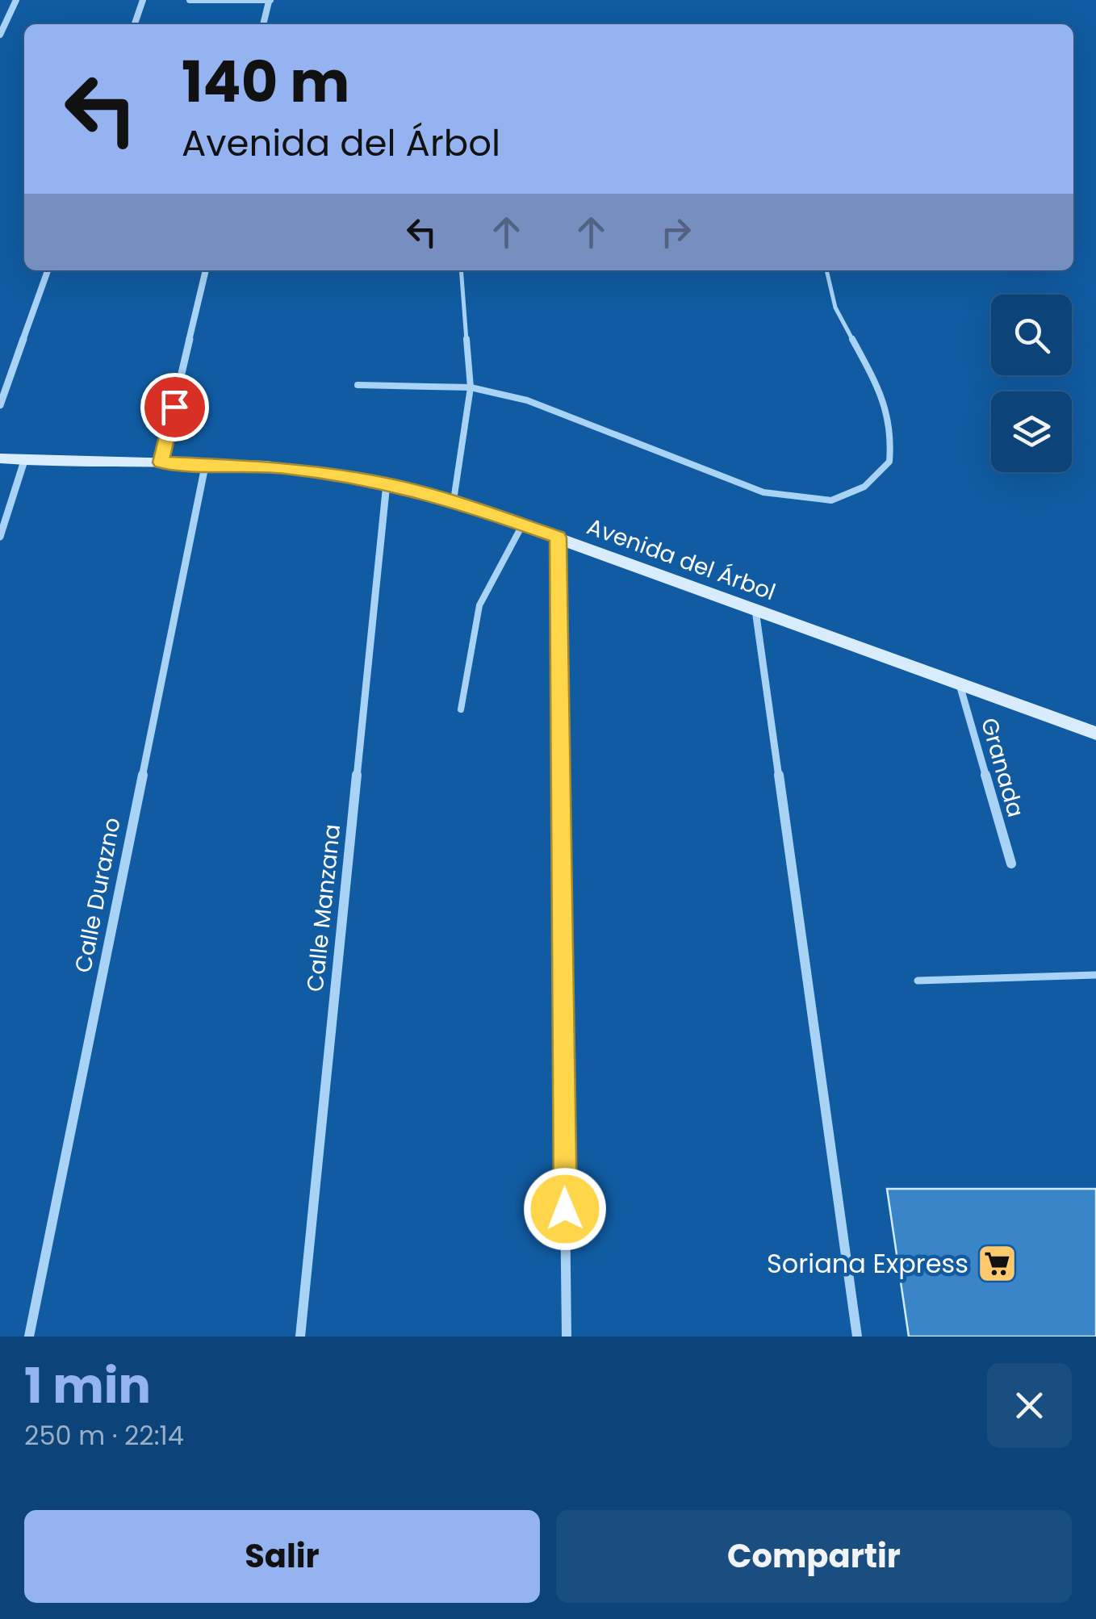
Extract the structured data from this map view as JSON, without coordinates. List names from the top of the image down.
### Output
{
  "streets": {
    "street": [
      "Avenida del Árbol",
      "Granada",
      "Calle Durazno",
      "Calle Manzana"
    ]
  },
  "crossings": [
    ["Avenida del Árbol", "Granada"],
    ["Avenida del Árbol", "Calle Durazno"],
    ["Avenida del Árbol", "Calle Manzana"]
  ],
  "places": {
    "supermarket": ["Soriana Express"]
  },
  "page": {
    "turn": ["140 m", "Avenida del Árbol"],
    "heading": ["1 min", "250 m · 22:14"],
    "buttons": ["Salir", "Compartir"]
  }
}
